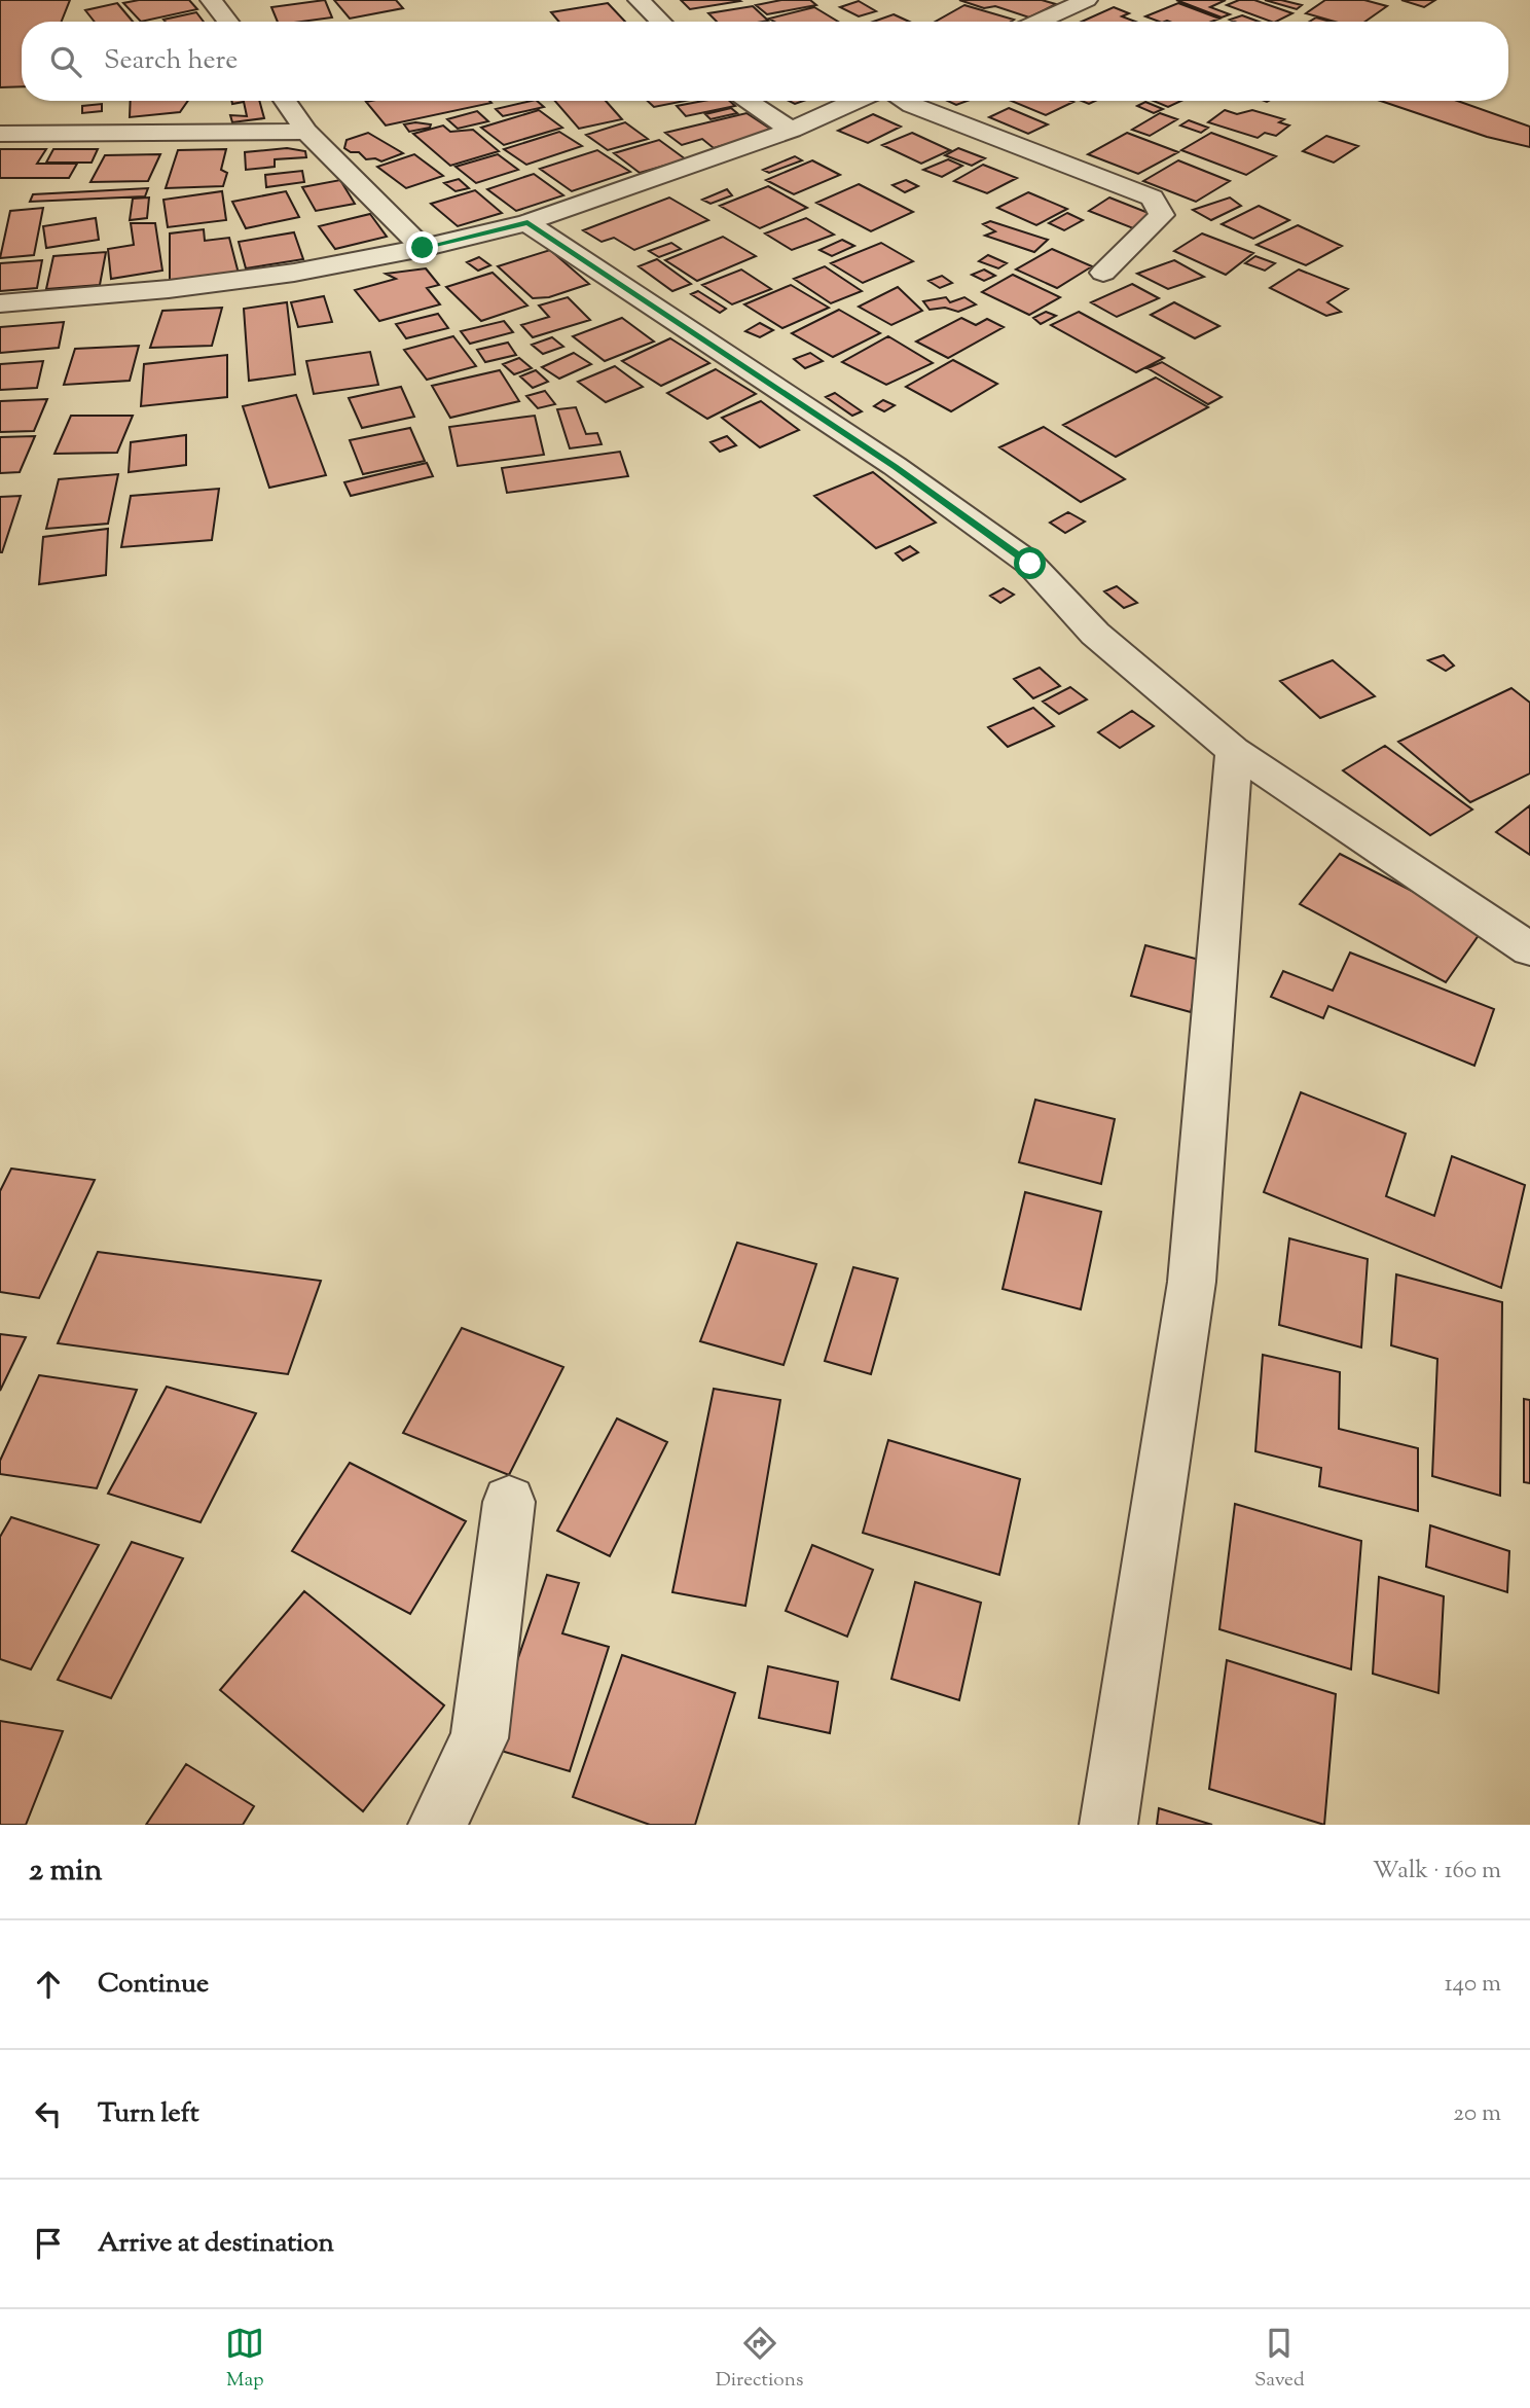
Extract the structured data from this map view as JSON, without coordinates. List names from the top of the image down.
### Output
{
  "page": {
    "search": "Search here",
    "heading": ["2 min", "Walk · 160 m"],
    "list": [
      ["Continue", "140 m"],
      ["Turn left", "20 m"],
      "Arrive at destination"
    ],
    "nav": ["Map", "Directions", "Saved"]
  }
}
